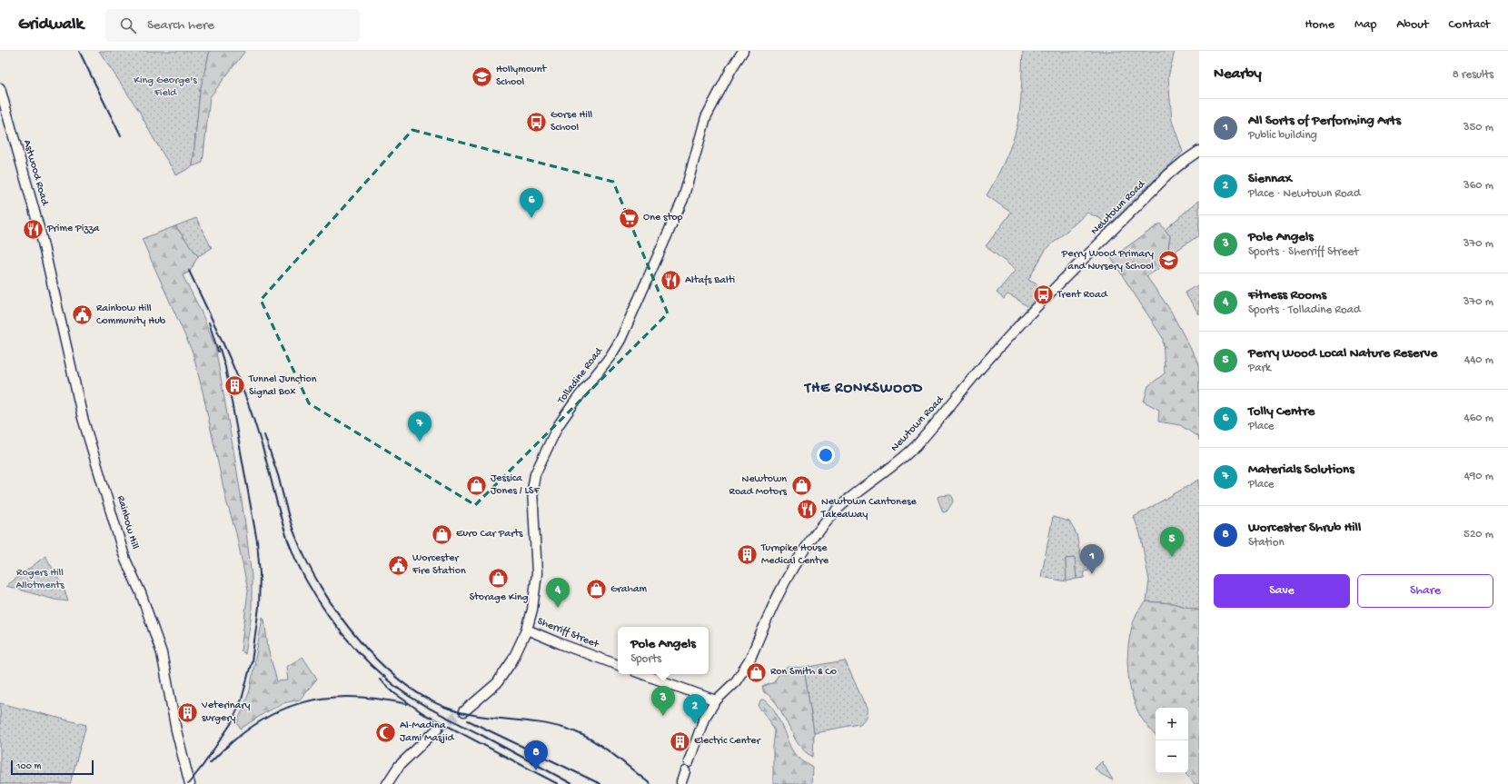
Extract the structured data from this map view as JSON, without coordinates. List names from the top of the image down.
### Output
{
  "streets": {
    "main road": [
      "Astwood Road",
      "Newtown Road",
      "Tolladine Road",
      "Rainbow Hill",
      "Sherriff Street"
    ]
  },
  "crossings": [
    ["Astwood Road", "Rainbow Hill"],
    ["Tolladine Road", "Sherriff Street"]
  ],
  "districts": ["THE RONKSWOOD"],
  "parks": ["King George's Field", "Rogers Hill Allotments"],
  "places": {
    "school or university": ["Hollymount School", "Perry Wood Primary and Nursery School"],
    "bus stop": ["Gorse Hill School", "Trent Road"],
    "supermarket": ["One stop"],
    "restaurant": ["Prime Pizza", "Altafs Balti", "Newtown Cantonese Takeaway"],
    "public building": ["Rainbow Hill Community Hub", "Worcester Fire Station"],
    "building": [
      "Tunnel Junction Signal Box",
      "Turnpike House Medical Centre",
      "Veterinary surgery",
      "Electric Center"
    ],
    "shop": [
      "Jessica Jones / LSF",
      "Newtown Road Motors",
      "Euro Car Parts",
      "Storage King",
      "Graham",
      "Ron Smith & Co"
    ],
    "mosque": ["Al-Madina Jami Masjid"]
  },
  "scale_bar": "100 m",
  "page": {
    "header": "Gridwalk",
    "search": "Search here",
    "nav": [
      "Home",
      "Map",
      "About",
      "Contact"
    ],
    "heading": ["Nearby", "8 results"],
    "list": [
      {
        "mark": "1",
        "name": "All Sorts of Performing Arts",
        "note": "Public building",
        "value": "350 m"
      },
      {
        "mark": "2",
        "name": "SiennaX",
        "note": "Place · Newtown Road",
        "value": "360 m"
      },
      {
        "mark": "3",
        "name": "Pole Angels",
        "note": "Sports · Sherriff Street",
        "value": "370 m"
      },
      {
        "mark": "4",
        "name": "Fitness Rooms",
        "note": "Sports · Tolladine Road",
        "value": "370 m"
      },
      {
        "mark": "5",
        "name": "Perry Wood Local Nature Reserve",
        "note": "Park",
        "value": "440 m"
      },
      {
        "mark": "6",
        "name": "Tolly Centre",
        "note": "Place",
        "value": "460 m"
      },
      {
        "mark": "7",
        "name": "Materials Solutions",
        "note": "Place",
        "value": "490 m"
      },
      {
        "mark": "8",
        "name": "Worcester Shrub Hill",
        "note": "Station",
        "value": "520 m"
      }
    ],
    "pins": [
      "6",
      "7",
      "5",
      "1",
      "4",
      "3",
      "2",
      "8"
    ],
    "buttons": ["Save", "Share"],
    "popup": ["Pole Angels", "Sports"],
    "map_buttons": ["+", "−"],
    "scale": "100 m"
  }
}
